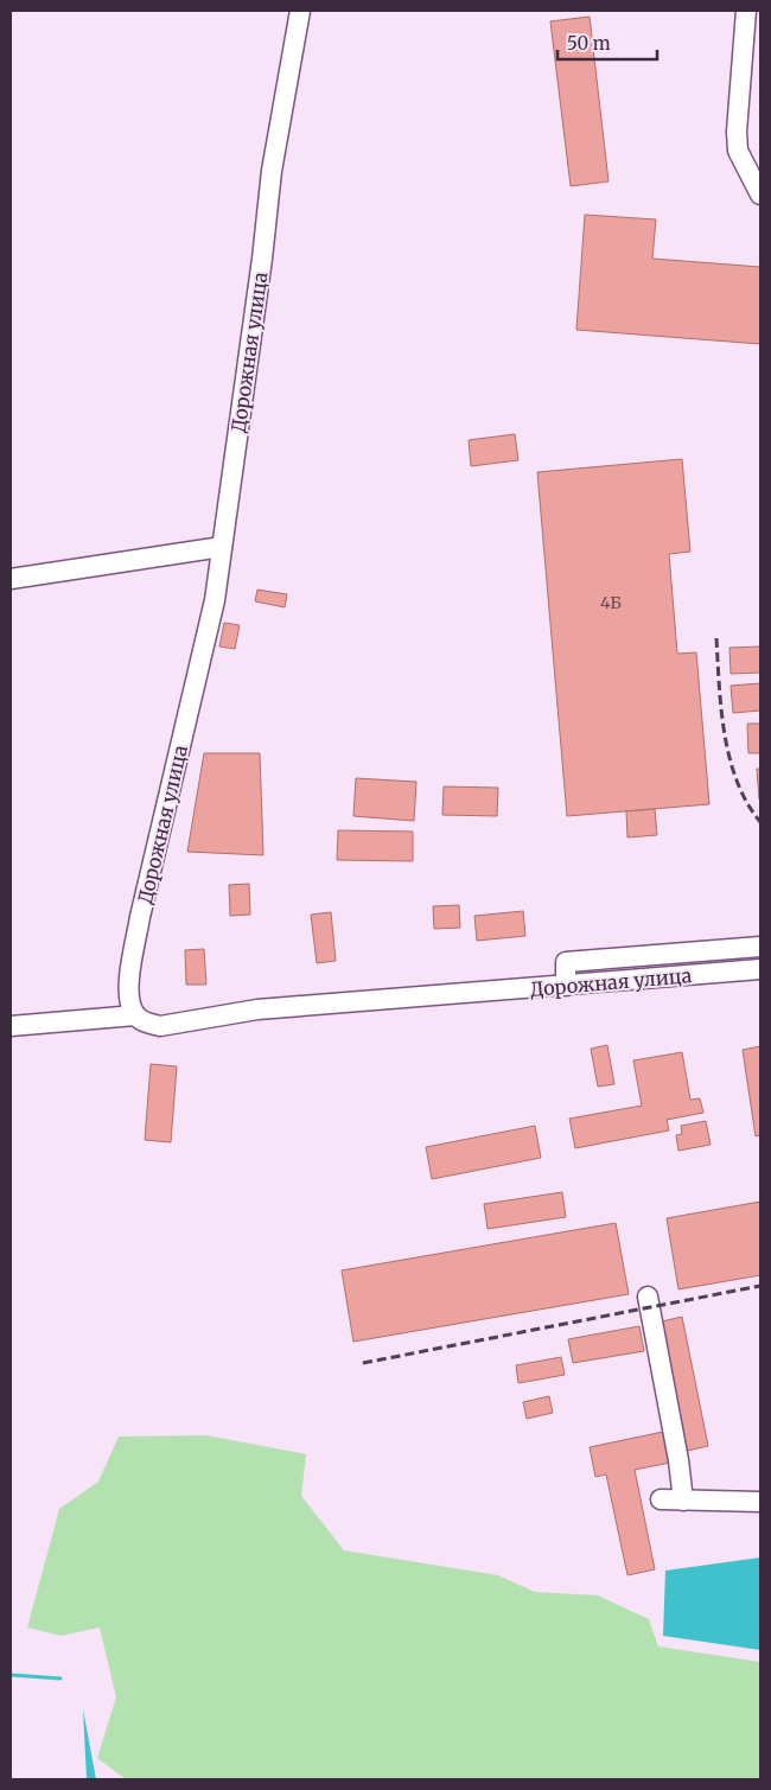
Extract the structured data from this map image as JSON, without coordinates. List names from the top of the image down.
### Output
{
  "streets": {
    "street": ["Дорожная улица"]
  },
  "house_numbers": ["4Б"],
  "scale_bar": "50 m"
}
